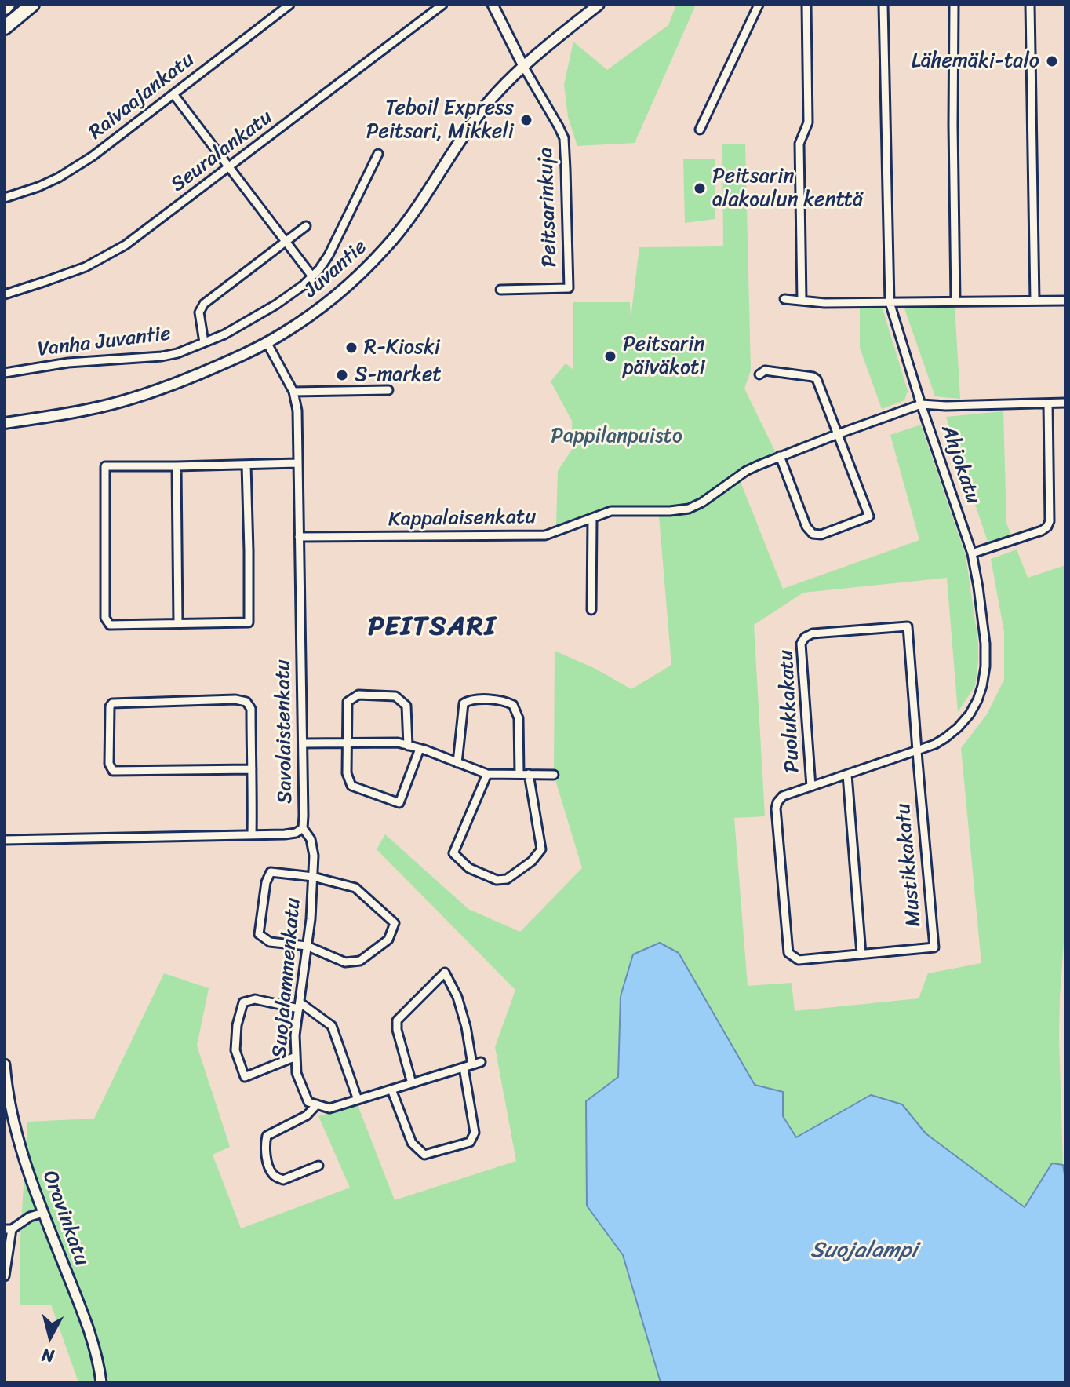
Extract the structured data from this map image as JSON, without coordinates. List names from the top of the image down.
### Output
{
  "streets": {
    "main road": ["Juvantie"],
    "street": [
      "Raivaajankatu",
      "Seuralankatu",
      "Peitsarinkuja",
      "Vanha Juvantie",
      "Ahjokatu",
      "Kappalaisenkatu",
      "Puolukkakatu",
      "Savolaistenkatu",
      "Mustikkakatu",
      "Suojalammenkatu",
      "Oravinkatu"
    ]
  },
  "crossings": [
    ["Peitsarinkuja", "Juvantie"],
    ["Juvantie", "Savolaistenkatu"],
    ["Ahjokatu", "Kappalaisenkatu"],
    ["Ahjokatu", "Puolukkakatu"],
    ["Ahjokatu", "Mustikkakatu"],
    ["Kappalaisenkatu", "Savolaistenkatu"],
    ["Puolukkakatu", "Mustikkakatu"],
    ["Savolaistenkatu", "Suojalammenkatu"]
  ],
  "districts": ["PEITSARI"],
  "water": ["Suojalampi"],
  "parks": ["Pappilanpuisto"],
  "places": [
    "Lähemäki-talo",
    "Teboil Express Peitsari, Mikkeli",
    "Peitsarin alakoulun kenttä",
    "R-Kioski",
    "Peitsarin päiväkoti",
    "S-market"
  ],
  "north": "bottom"
}
